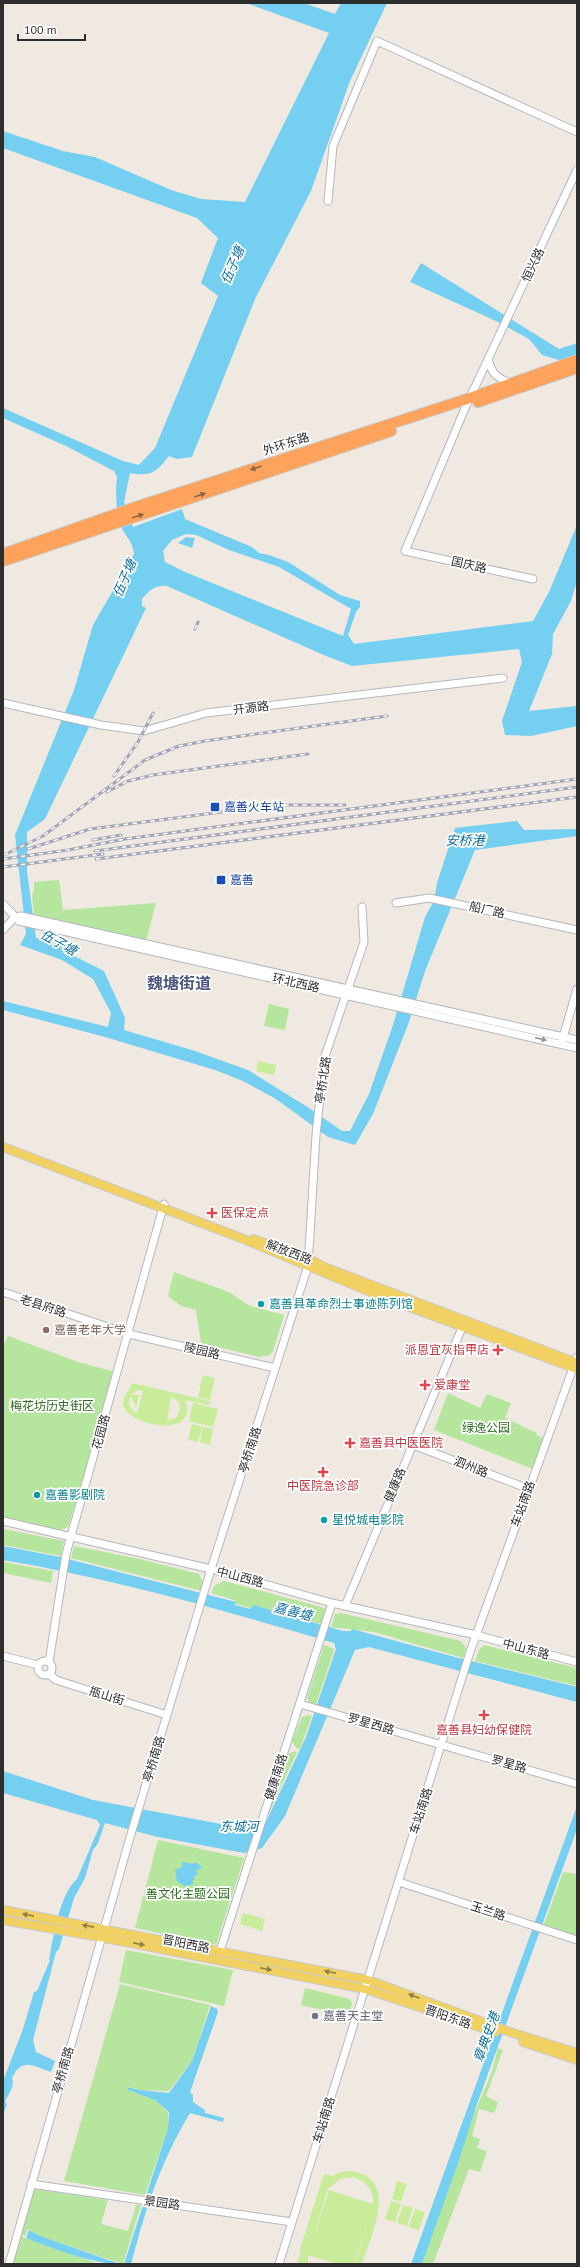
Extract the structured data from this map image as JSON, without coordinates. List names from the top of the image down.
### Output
{
  "streets": {
    "highway": ["外环东路"],
    "main road": ["解放西路", "晋阳西路", "晋阳东路"],
    "street": [
      "恒兴路",
      "国庆路",
      "开源路",
      "船厂路",
      "环北西路",
      "亭桥北路",
      "老县府路",
      "陵园路",
      "花园路",
      "亭桥南路",
      "泗州路",
      "健康路",
      "车站南路",
      "中山西路",
      "中山东路",
      "甁山街",
      "罗星西路",
      "罗星路",
      "健康南路",
      "玉兰路",
      "景园路"
    ]
  },
  "crossings": [
    ["恒兴路", "外环东路"],
    ["恒兴路", "国庆路"],
    ["环北西路", "亭桥北路"],
    ["亭桥北路", "解放西路"],
    ["亭桥北路", "亭桥南路"],
    ["解放西路", "花园路"],
    ["解放西路", "亭桥南路"],
    ["解放西路", "健康路"],
    ["解放西路", "车站南路"],
    ["老县府路", "陵园路"],
    ["老县府路", "花园路"],
    ["陵园路", "花园路"],
    ["陵园路", "亭桥南路"],
    ["花园路", "中山西路"],
    ["花园路", "甁山街"],
    ["亭桥南路", "中山西路"],
    ["亭桥南路", "甁山街"],
    ["亭桥南路", "晋阳西路"],
    ["亭桥南路", "景园路"],
    ["泗州路", "健康路"],
    ["泗州路", "车站南路"],
    ["健康路", "中山西路"],
    ["车站南路", "中山西路"],
    ["车站南路", "中山东路"],
    ["车站南路", "罗星西路"],
    ["车站南路", "罗星路"],
    ["车站南路", "玉兰路"],
    ["车站南路", "晋阳西路"],
    ["车站南路", "晋阳东路"],
    ["车站南路", "景园路"],
    ["中山西路", "中山东路"],
    ["中山西路", "健康南路"],
    ["罗星西路", "罗星路"],
    ["罗星西路", "健康南路"],
    ["健康南路", "晋阳西路"],
    ["晋阳西路", "晋阳东路"]
  ],
  "districts": ["魏塘街道"],
  "water": [
    "伍子塘",
    "安桥港",
    "嘉善塘",
    "东城河",
    "章典史港"
  ],
  "parks": ["梅花坊历史街区", "绿逸公园", "善文化主题公园"],
  "places": {
    "transit": ["嘉善火车站", "嘉善"],
    "health": [
      "医保定点",
      "派恩宜灰指甲店",
      "爱康堂",
      "嘉善县中医医院",
      "中医院急诊部",
      "嘉善县妇幼保健院"
    ],
    "other": [
      "嘉善县革命烈士事迹陈列馆",
      "嘉善老年大学",
      "嘉善影剧院",
      "星悦城电影院",
      "嘉善天主堂"
    ]
  },
  "scale_bar": "100 m"
}
